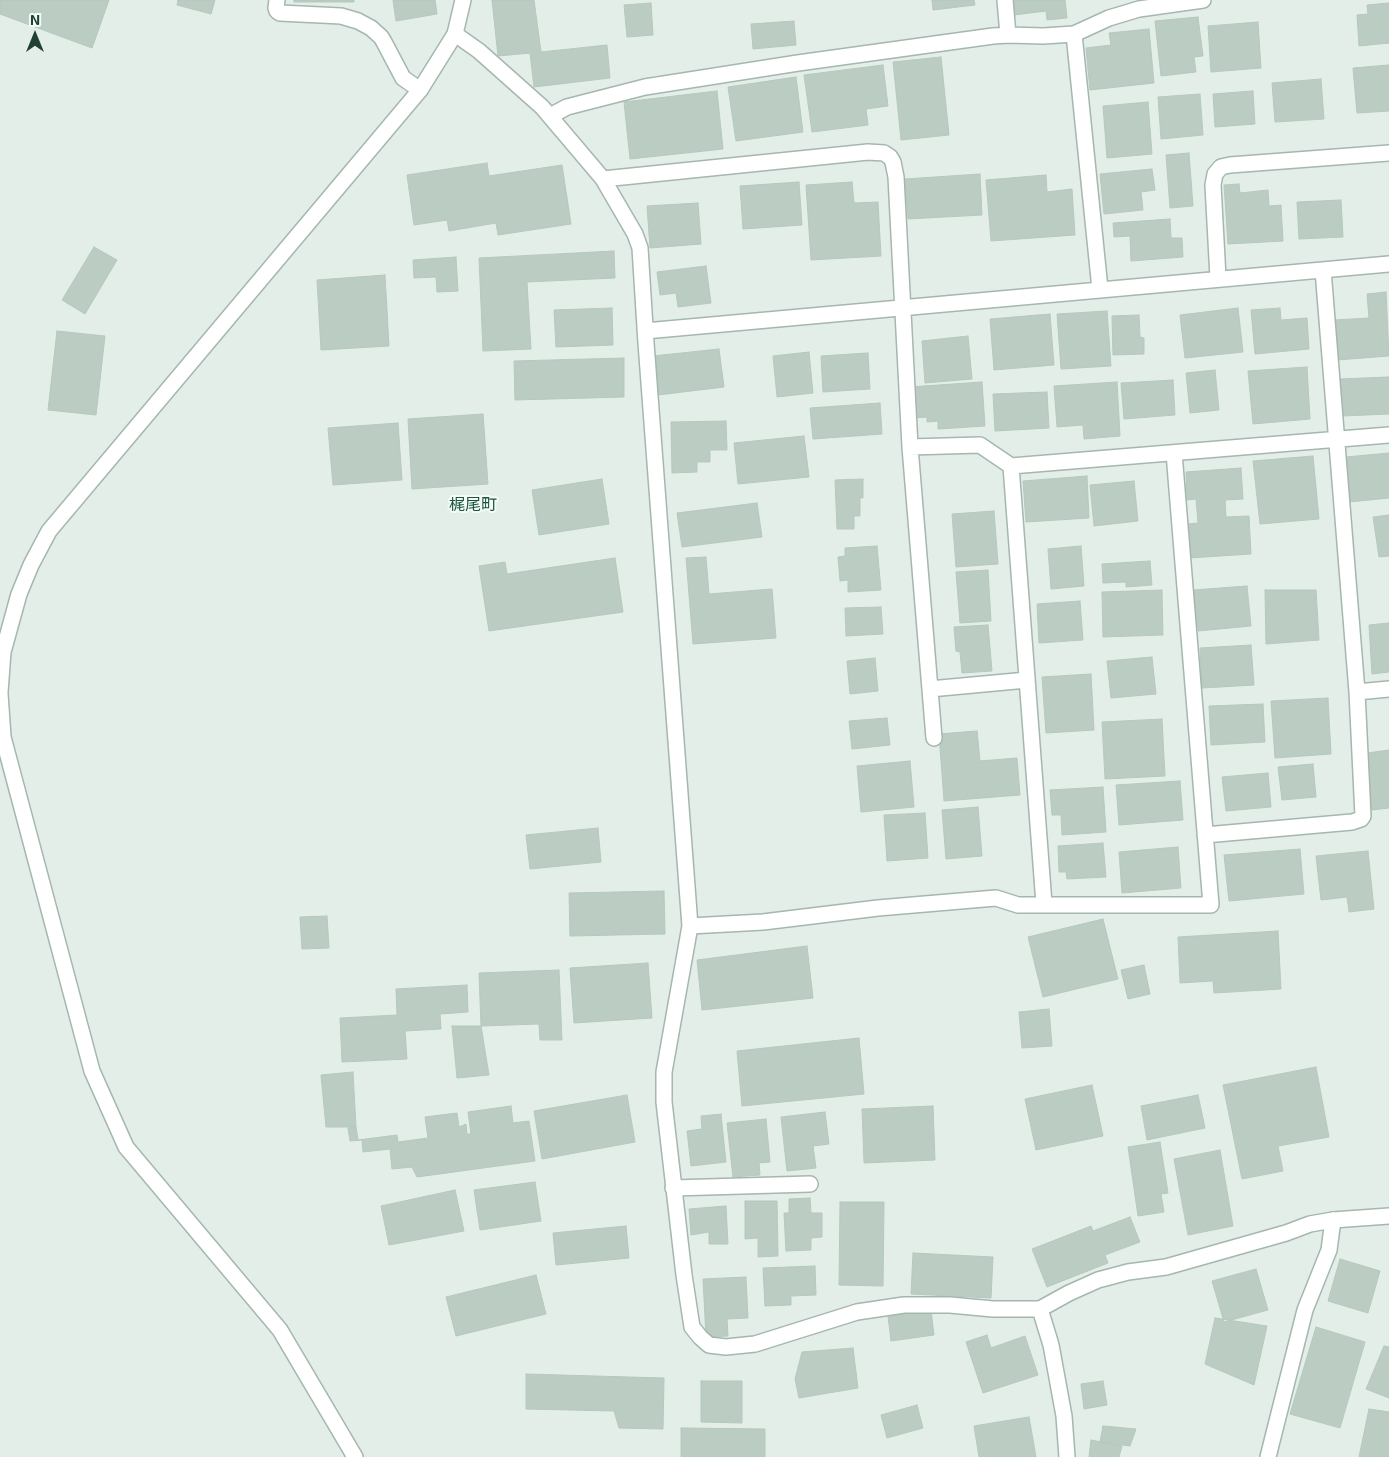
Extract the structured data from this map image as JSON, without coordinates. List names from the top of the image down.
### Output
{
  "districts": ["梶尾町"],
  "north": "top"
}
